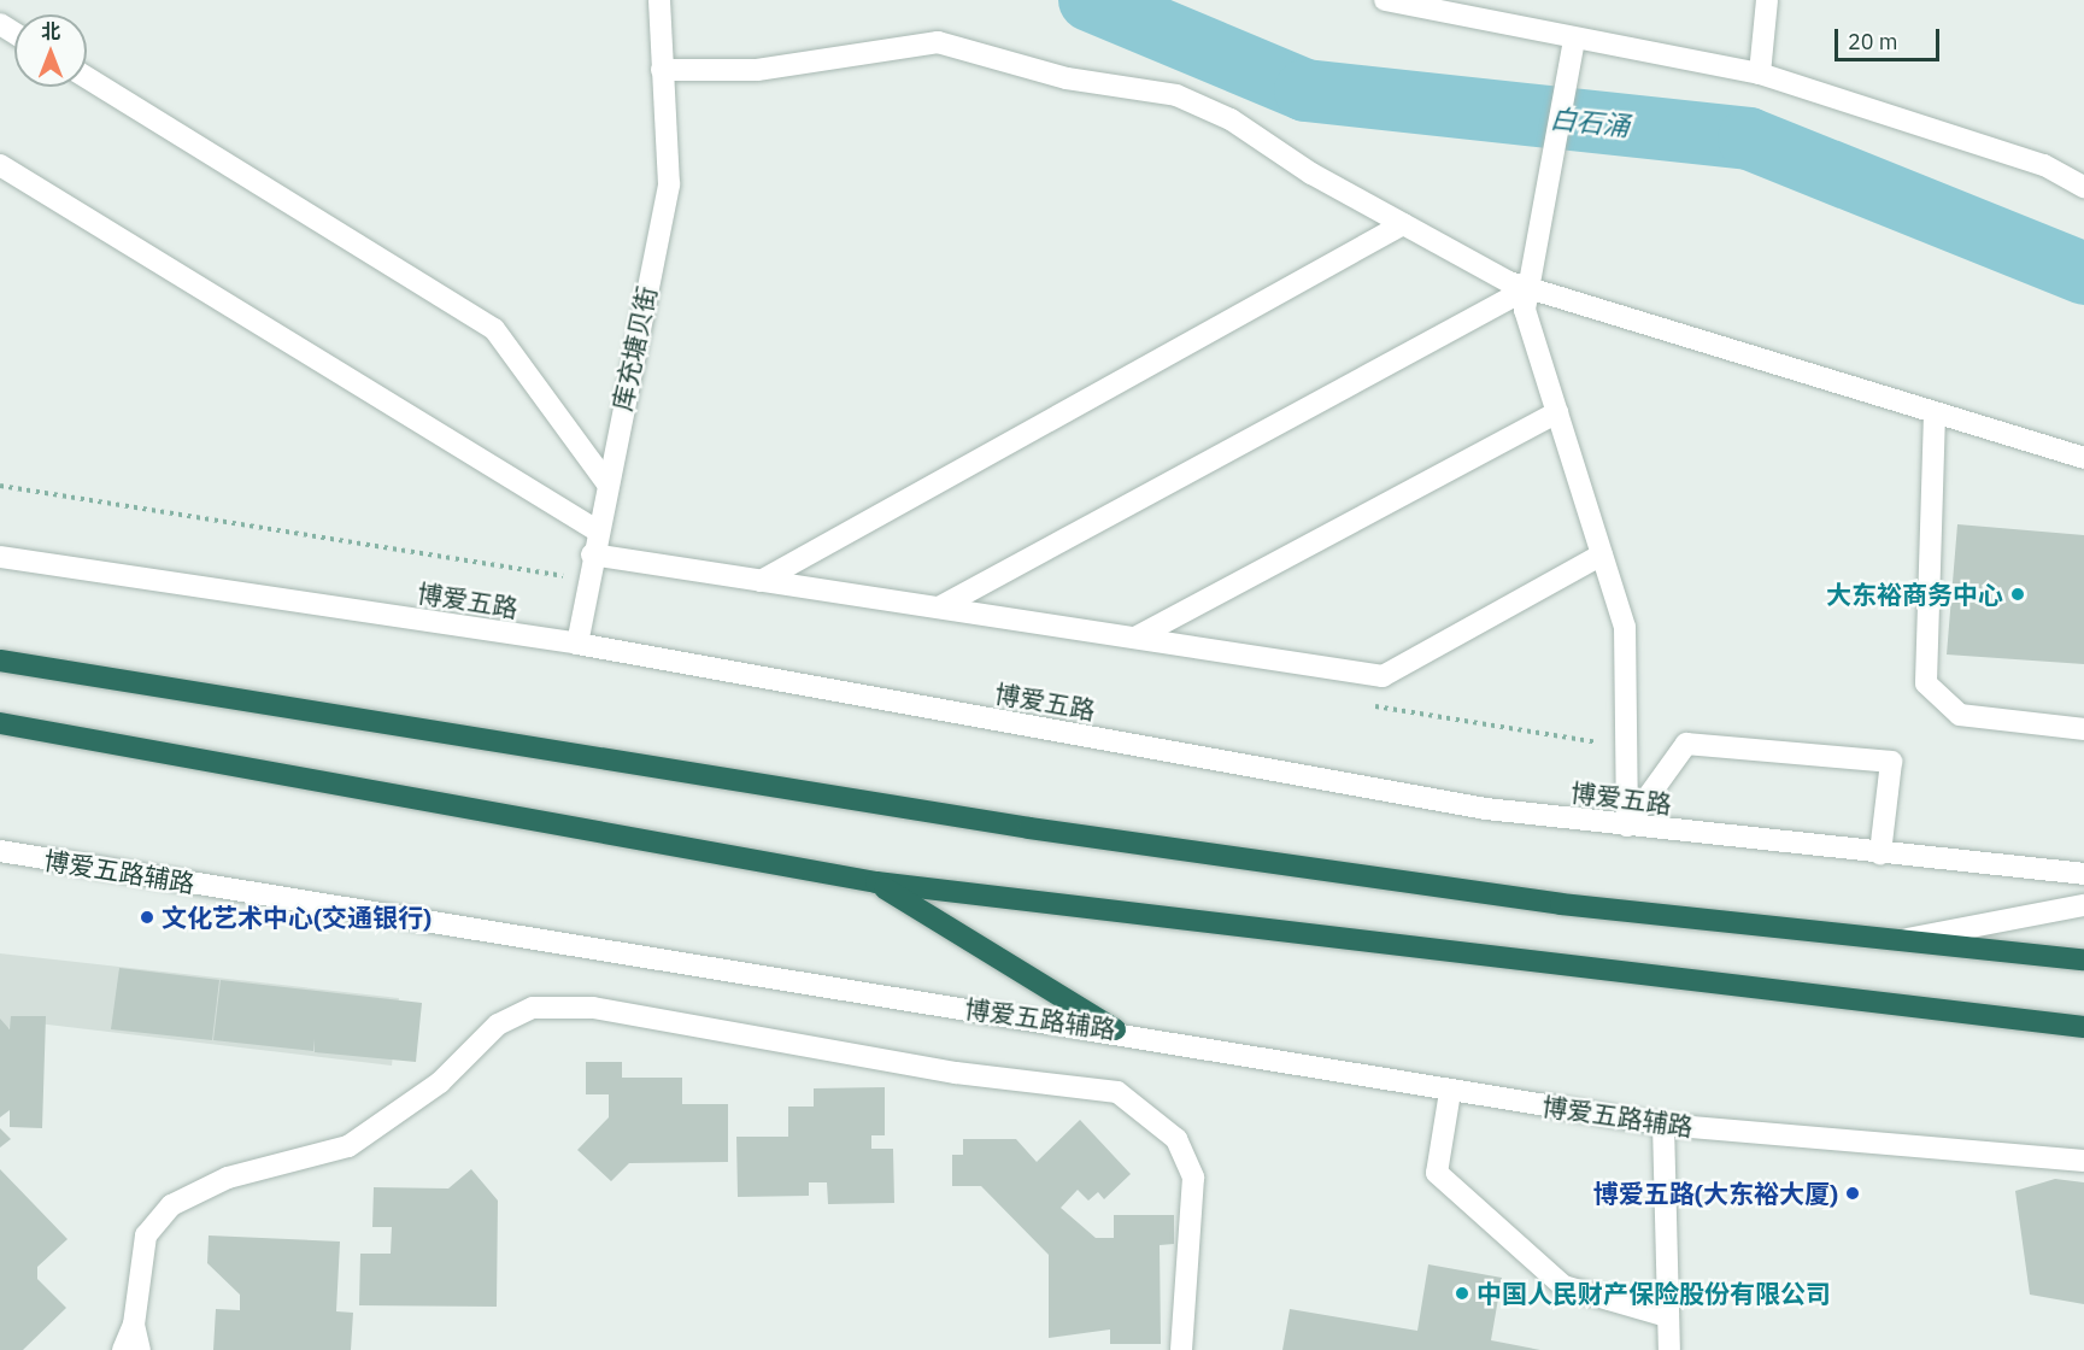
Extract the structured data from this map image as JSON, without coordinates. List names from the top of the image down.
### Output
{
  "streets": {
    "street": ["库充塘贝街", "博爱五路", "博爱五路辅路"]
  },
  "crossings": [
    ["库充塘贝街", "博爱五路"]
  ],
  "water": ["白石涌"],
  "places": [
    "大东裕商务中心",
    "文化艺术中心(交通银行)",
    "博爱五路(大东裕大厦)",
    "中国人民财产保险股份有限公司"
  ],
  "scale_bar": "20 m",
  "north": "top"
}
